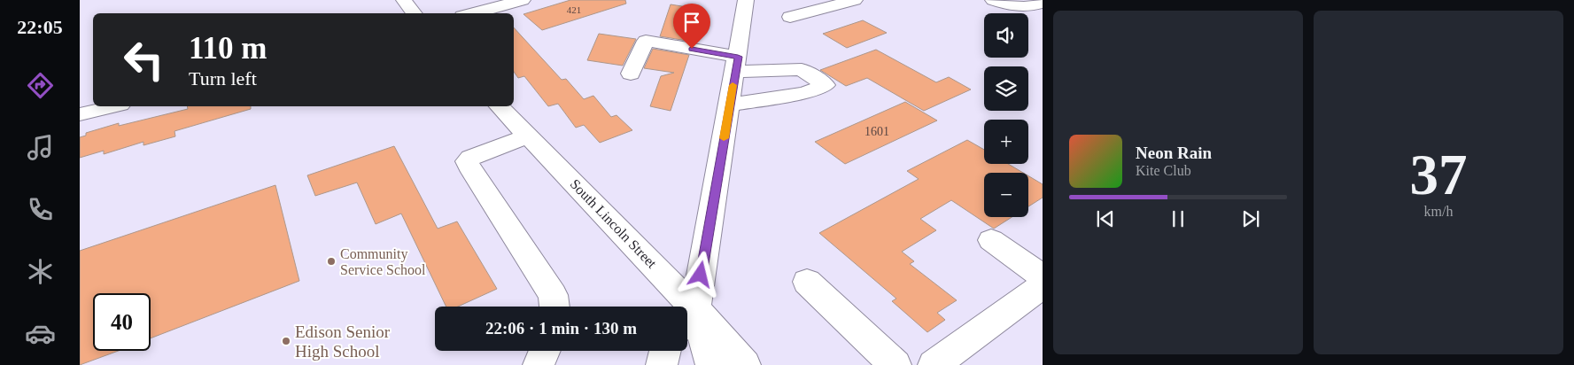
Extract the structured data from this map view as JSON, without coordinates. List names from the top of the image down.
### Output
{
  "streets": {
    "street": ["South Lincoln Street"]
  },
  "places": ["Community Service School", "Edison Senior High School"],
  "house_numbers": ["421", "1601"],
  "page": {
    "tabs": "22:05",
    "tile": ["37", "km/h"],
    "map_buttons": ["+", "−"],
    "turn": ["110 m", "Turn left"],
    "song": ["Neon Rain", "Kite Club"],
    "limit": "40",
    "trip": "22:06 · 1 min · 130 m"
  }
}
